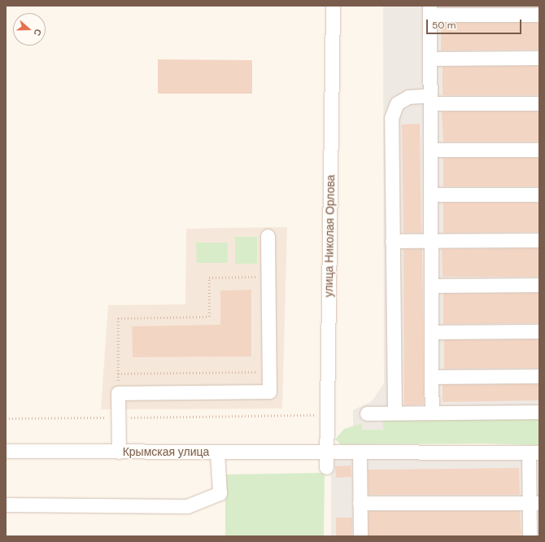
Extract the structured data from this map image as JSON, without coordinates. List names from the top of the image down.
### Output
{
  "streets": {
    "street": ["улица Николая Орлова", "Крымская улица"]
  },
  "crossings": [
    ["улица Николая Орлова", "Крымская улица"]
  ],
  "scale_bar": "50 m",
  "north": "right"
}
